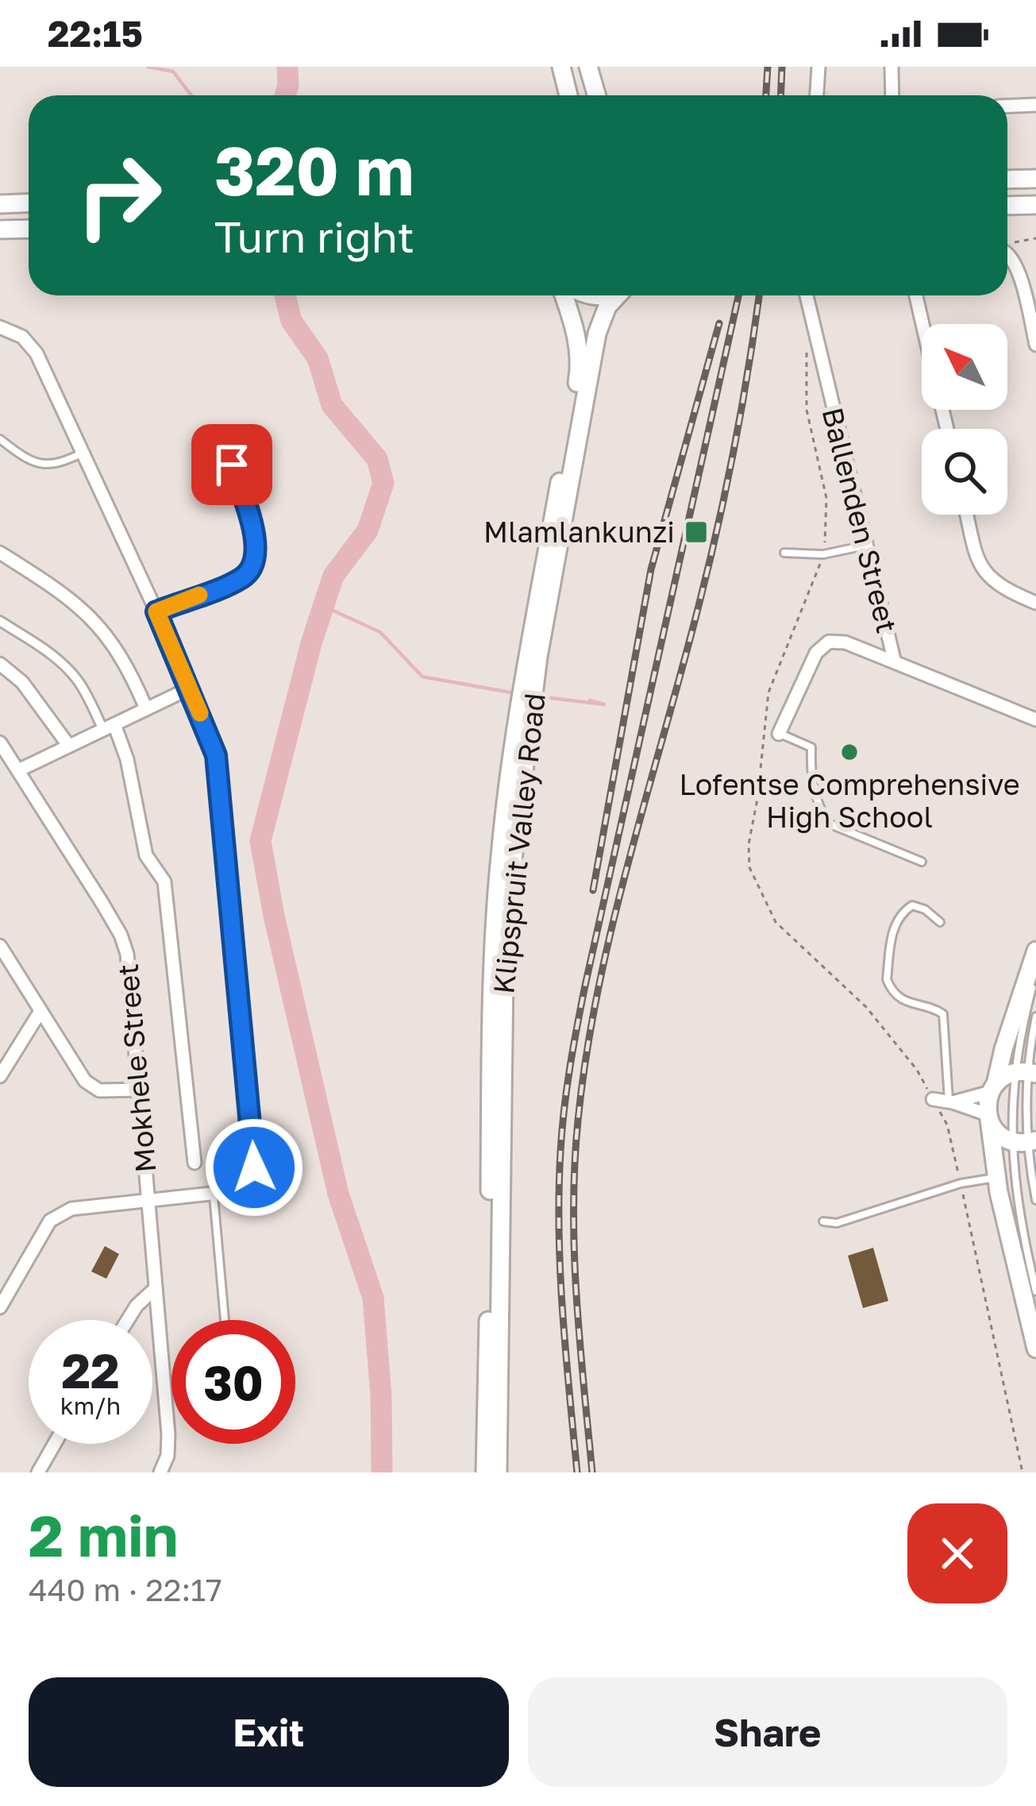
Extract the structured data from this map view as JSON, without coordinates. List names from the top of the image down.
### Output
{
  "streets": {
    "main road": ["Klipspruit Valley Road"],
    "street": ["Ballenden Street", "Mokhele Street"]
  },
  "places": {
    "transit": ["Mlamlankunzi"],
    "other": ["Lofentse Comprehensive High School"]
  },
  "north": "top left",
  "page": {
    "status": "22:15",
    "turn": ["320 m", "Turn right"],
    "speed": "22 km/h",
    "limit": "30",
    "heading": ["2 min", "440 m · 22:17"],
    "buttons": ["Exit", "Share"]
  }
}
